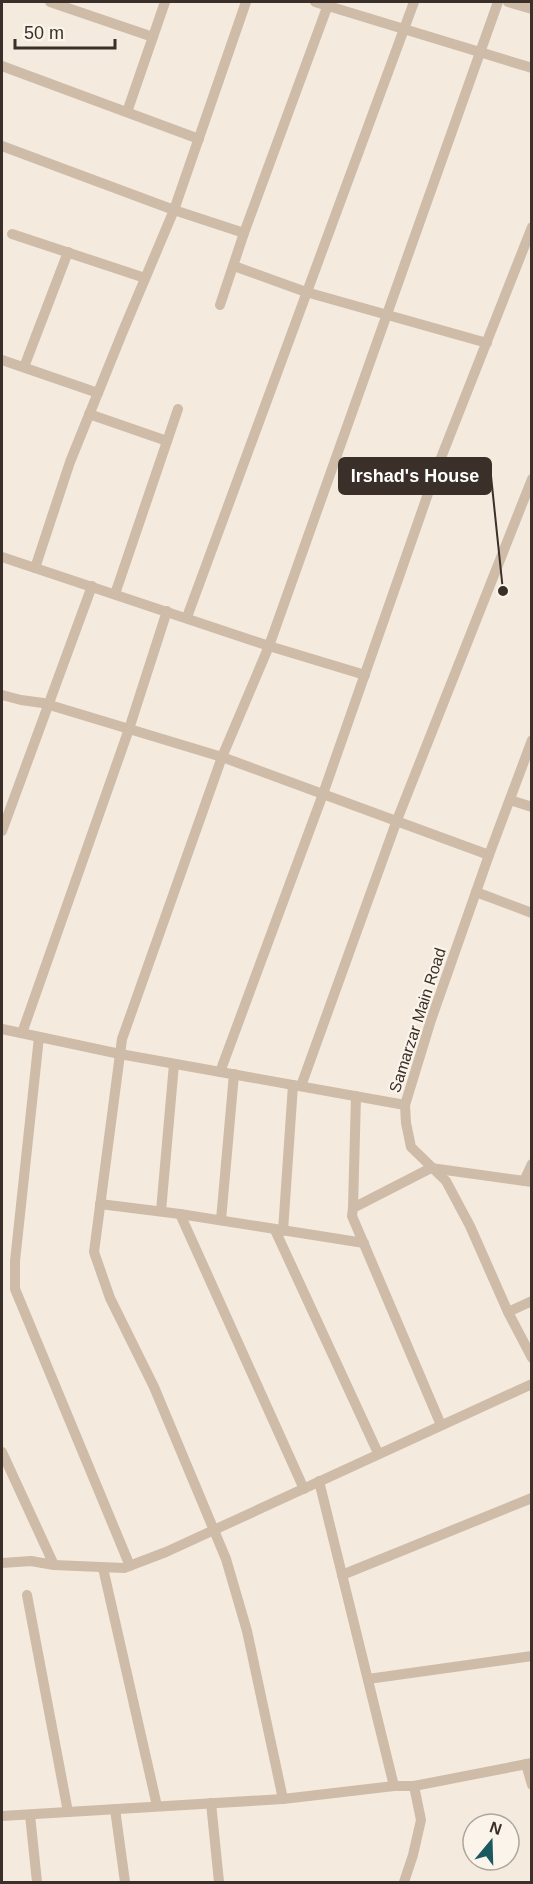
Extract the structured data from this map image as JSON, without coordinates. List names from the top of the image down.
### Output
{
  "streets": {
    "street": ["Samarzar Main Road"]
  },
  "places": ["Irshad's House"],
  "scale_bar": "50 m",
  "north": "top"
}
